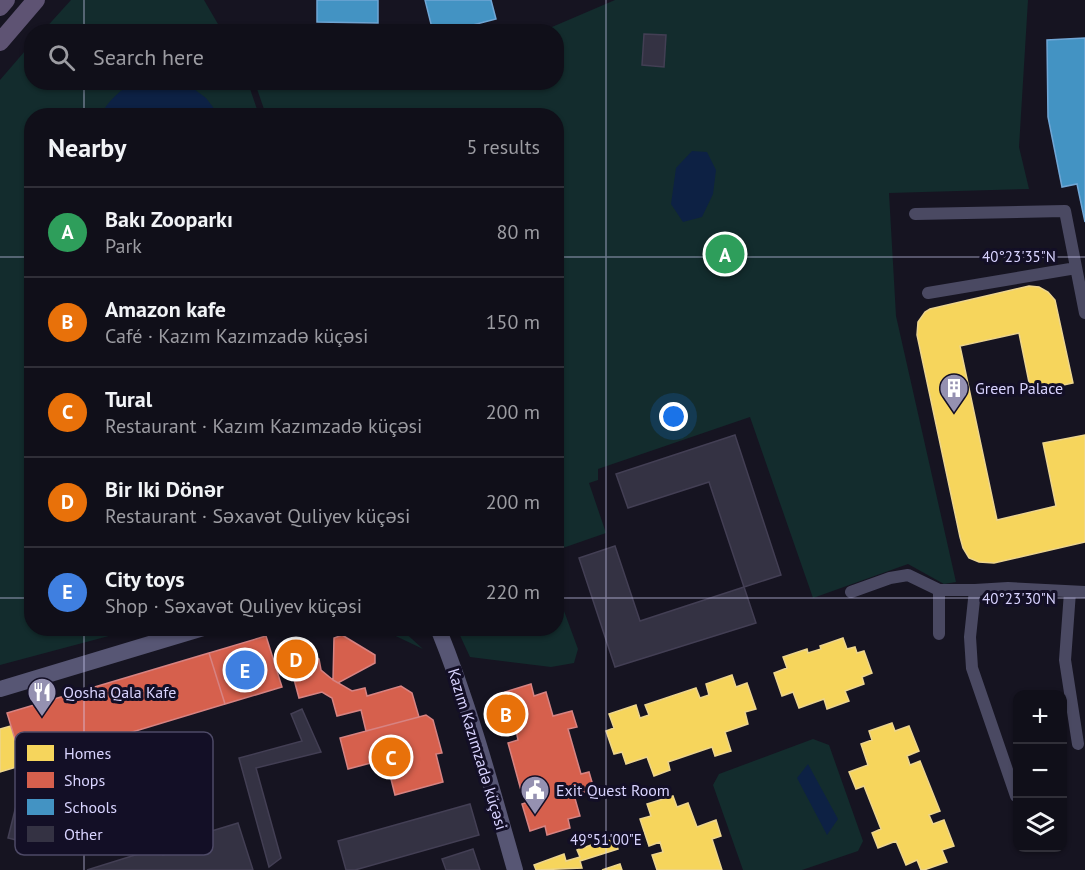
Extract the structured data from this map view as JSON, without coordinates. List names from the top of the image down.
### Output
{
  "streets": {
    "main road": ["Kazım Kazımzadə küçəsi"]
  },
  "places": {
    "building": ["Green Palace"],
    "restaurant": ["Qosha Qala Kafe"],
    "public building": ["Exit Quest Room"]
  },
  "legend": [
    "Homes",
    "Shops",
    "Schools",
    "Other"
  ],
  "page": {
    "search": "Search here",
    "heading": ["Nearby", "5 results"],
    "list": [
      {
        "mark": "A",
        "name": "Bakı Zooparkı",
        "note": "Park",
        "value": "80 m"
      },
      {
        "mark": "B",
        "name": "Amazon kafe",
        "note": "Café · Kazım Kazımzadə küçəsi",
        "value": "150 m"
      },
      {
        "mark": "C",
        "name": "Tural",
        "note": "Restaurant · Kazım Kazımzadə küçəsi",
        "value": "200 m"
      },
      {
        "mark": "D",
        "name": "Bir Iki Dönər",
        "note": "Restaurant · Səxavət Quliyev küçəsi",
        "value": "200 m"
      },
      {
        "mark": "E",
        "name": "City toys",
        "note": "Shop · Səxavət Quliyev küçəsi",
        "value": "220 m"
      }
    ],
    "pins": [
      "A",
      "D",
      "E",
      "B",
      "C"
    ],
    "map_buttons": ["+", "−"]
  },
  "coordinates": ["40°23'35\"N", "40°23'30\"N", "49°51'00\"E"]
}
